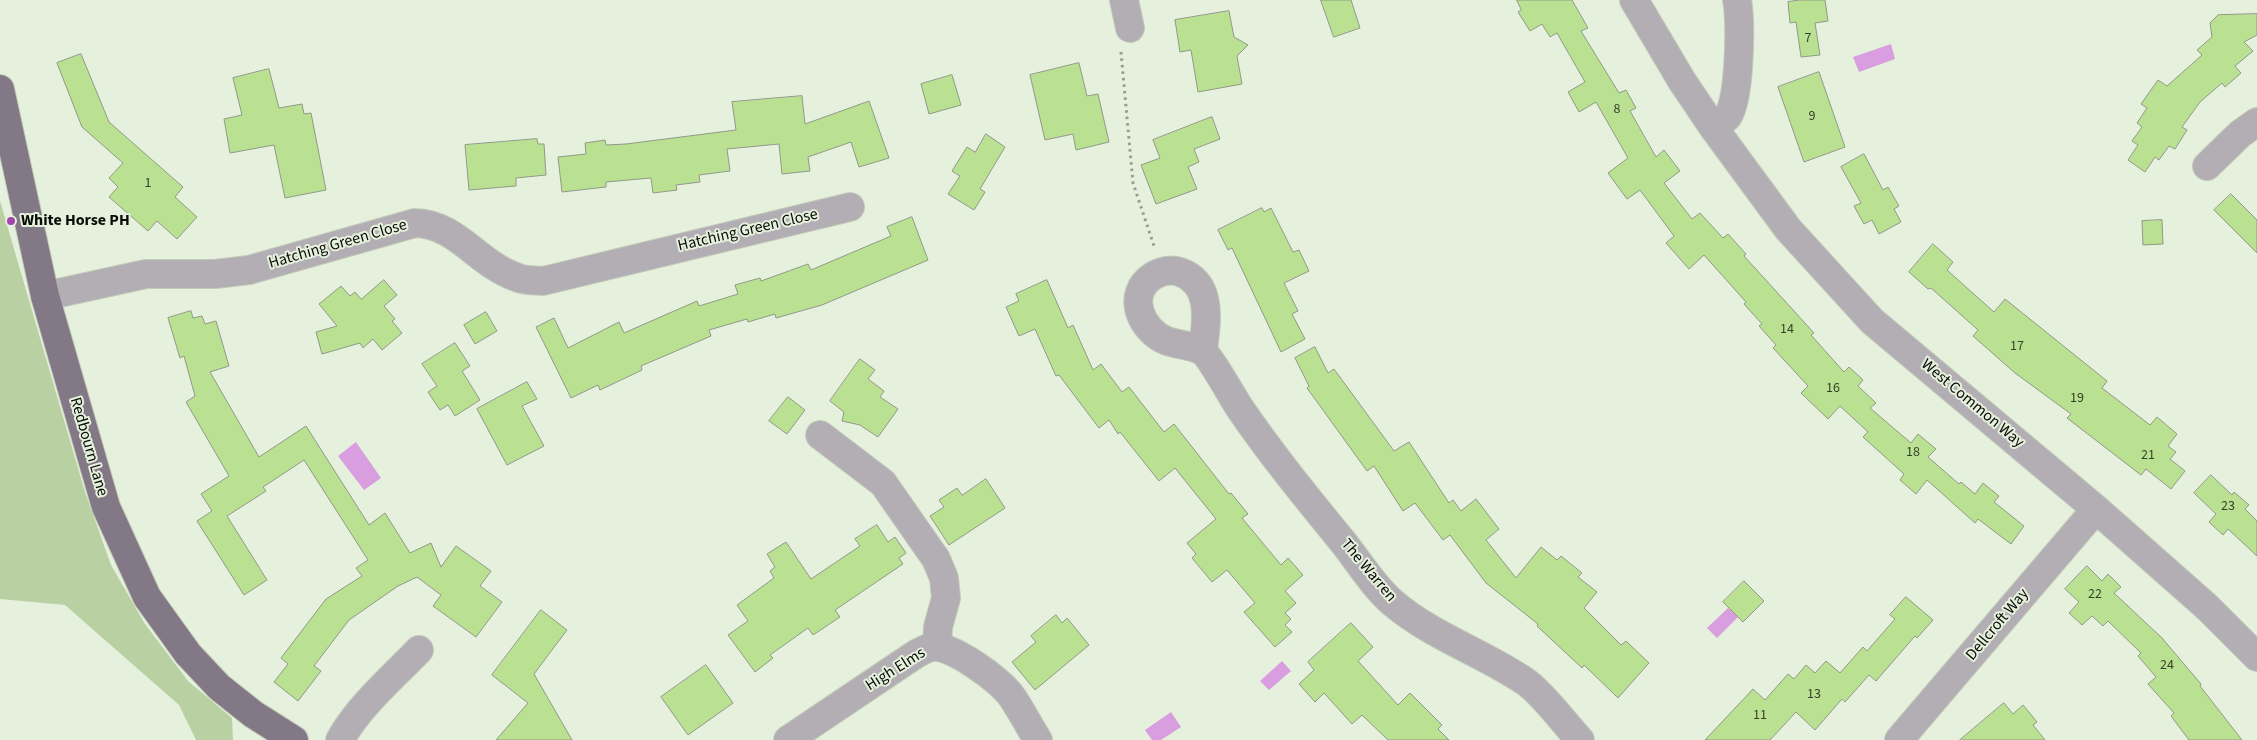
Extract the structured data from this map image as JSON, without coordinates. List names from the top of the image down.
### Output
{
  "streets": {
    "main road": ["Redbourn Lane"],
    "street": [
      "Hatching Green Close",
      "West Common Way",
      "The Warren",
      "Dellcroft Way",
      "High Elms"
    ]
  },
  "crossings": [
    ["Hatching Green Close", "Redbourn Lane"],
    ["West Common Way", "Dellcroft Way"]
  ],
  "places": ["White Horse PH"],
  "house_numbers": [
    "7",
    "8",
    "9",
    "1",
    "14",
    "17",
    "16",
    "19",
    "18",
    "21",
    "23",
    "22",
    "24",
    "13",
    "11"
  ]
}
